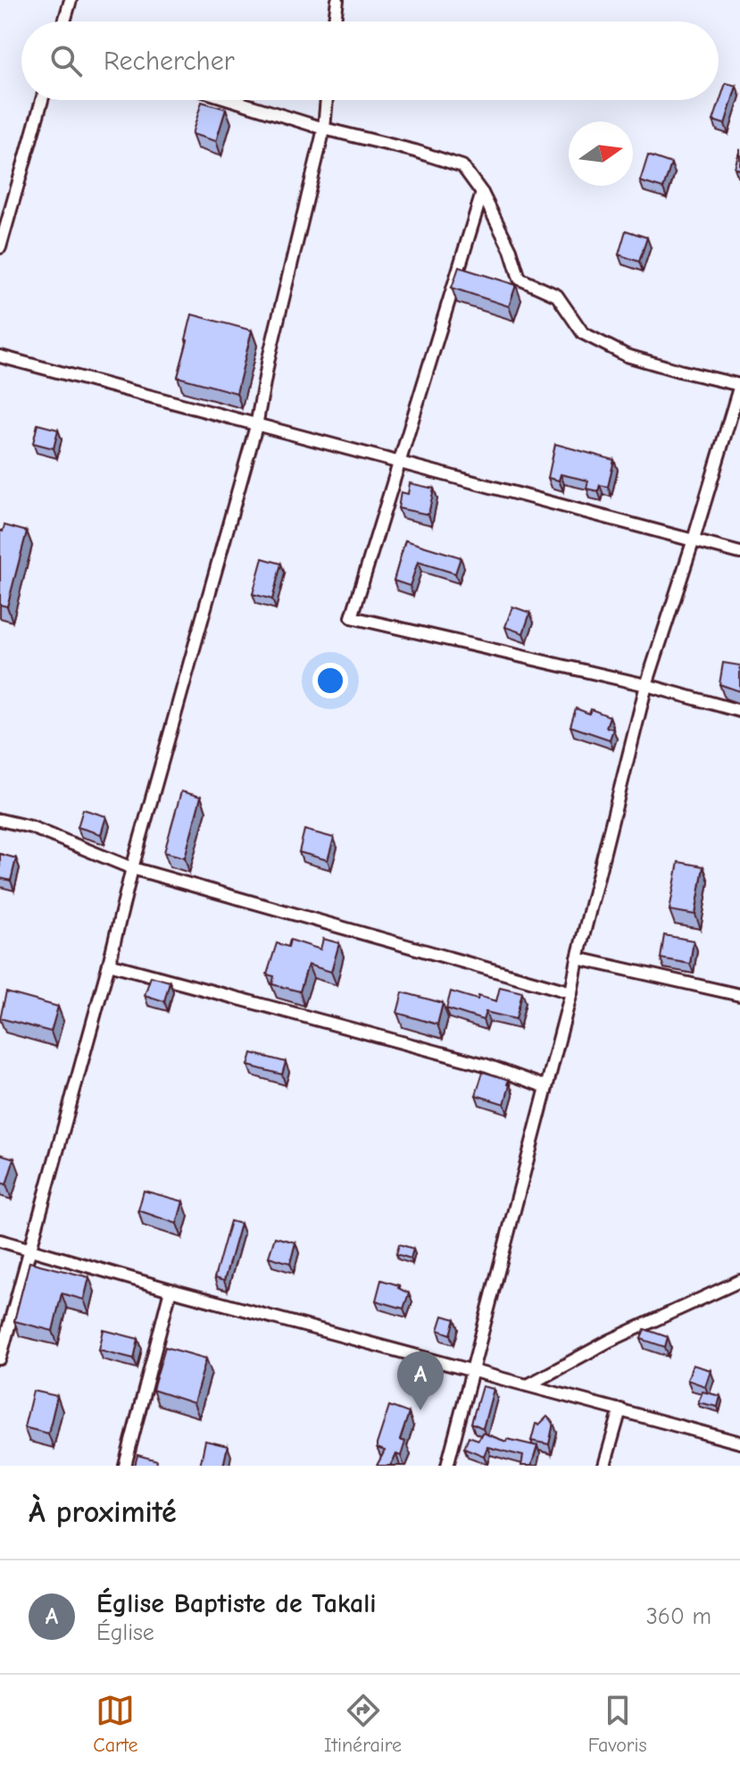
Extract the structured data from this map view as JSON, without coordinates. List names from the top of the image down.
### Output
{
  "north": "right",
  "page": {
    "search": "Rechercher",
    "pins": "A",
    "heading": "À proximité",
    "list": [
      {
        "mark": "A",
        "name": "Église Baptiste de Takali",
        "note": "Église",
        "value": "360 m"
      }
    ],
    "nav": ["Carte", "Itinéraire", "Favoris"]
  }
}
